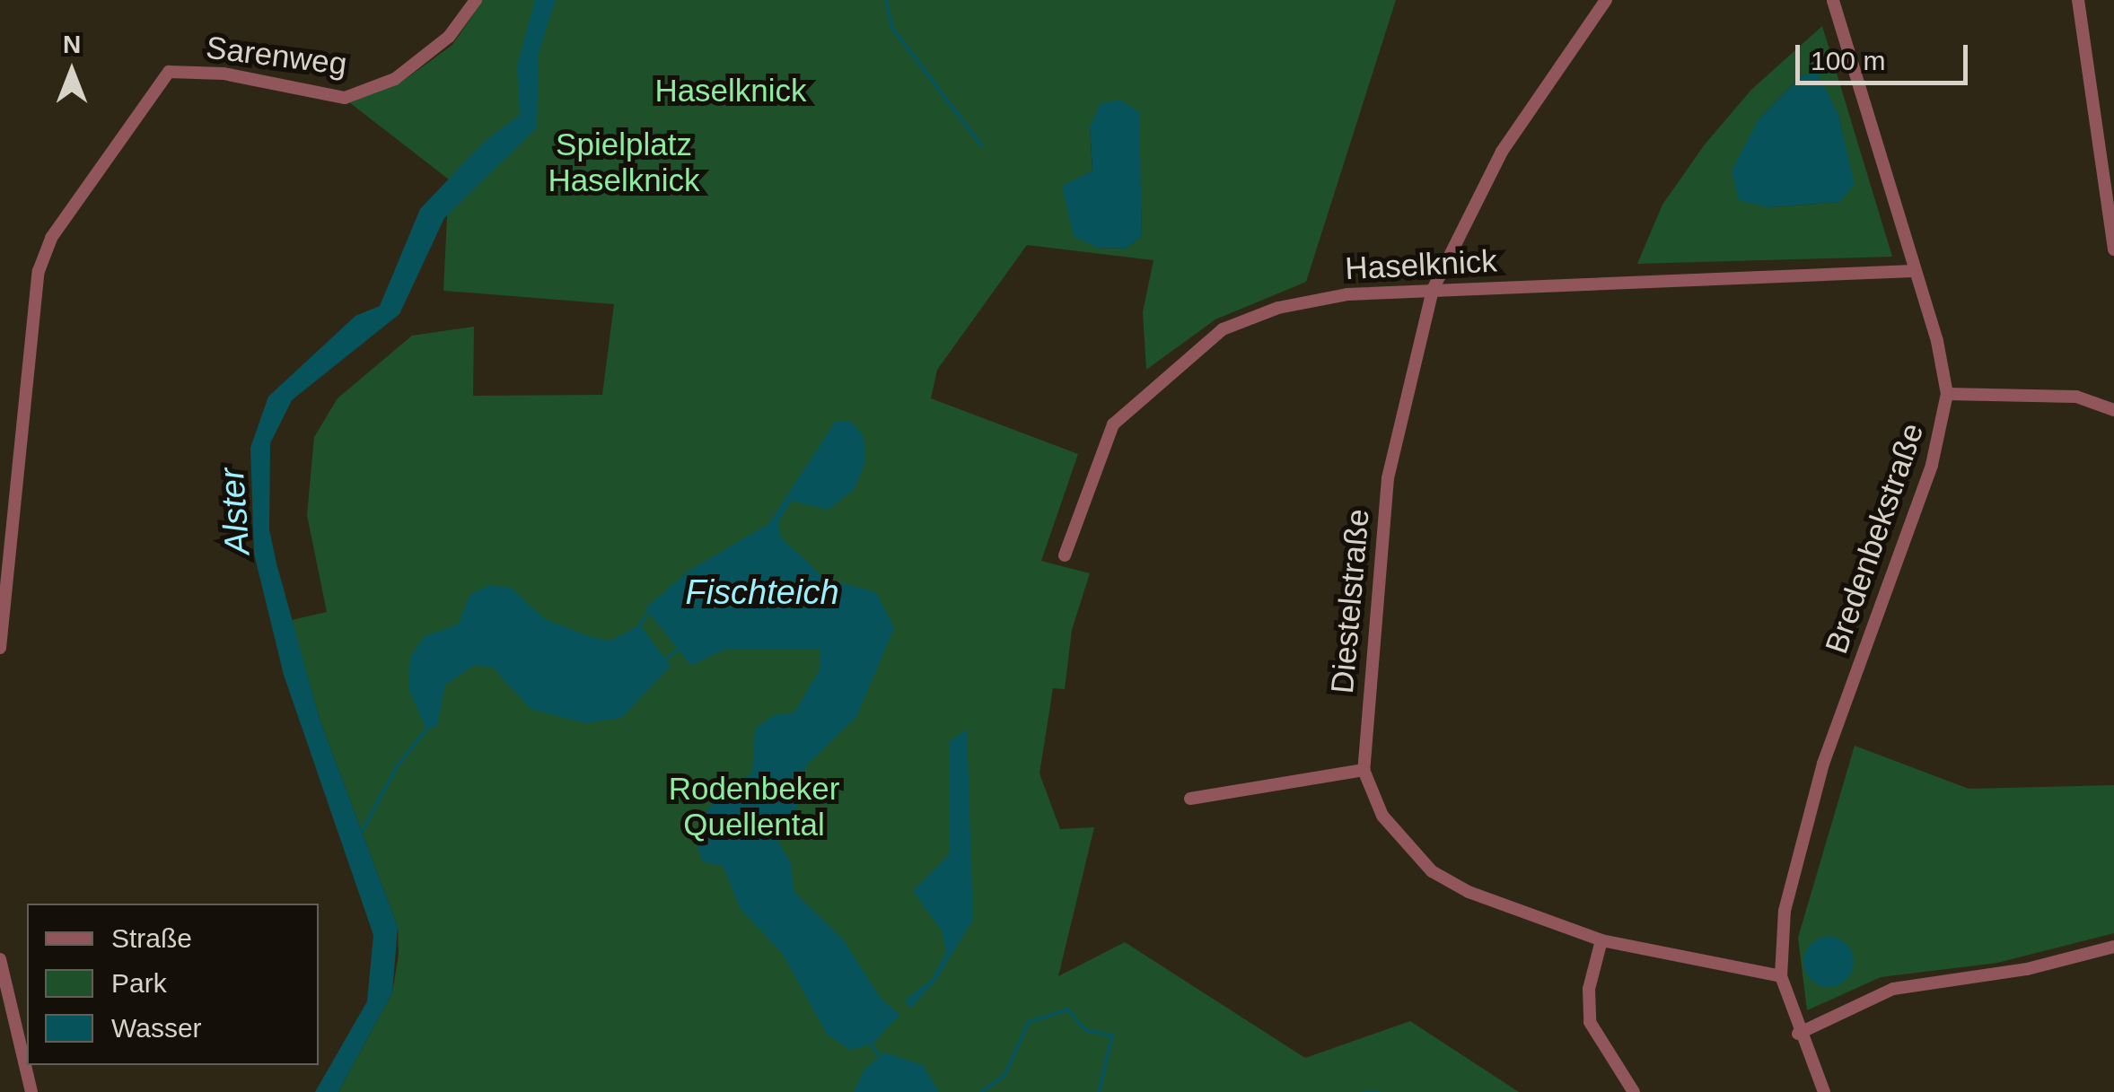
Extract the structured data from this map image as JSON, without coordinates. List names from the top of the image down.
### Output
{
  "streets": {
    "street": [
      "Sarenweg",
      "Haselknick",
      "Bredenbekstraße",
      "Diestelstraße"
    ]
  },
  "crossings": [
    ["Haselknick", "Bredenbekstraße"],
    ["Haselknick", "Diestelstraße"],
    ["Bredenbekstraße", "Diestelstraße"]
  ],
  "water": ["Alster", "Fischteich"],
  "parks": ["Haselknick", "Spielplatz Haselknick", "Rodenbeker Quellental"],
  "legend": ["Straße", "Park", "Wasser"],
  "scale_bar": "100 m",
  "north": "top"
}
